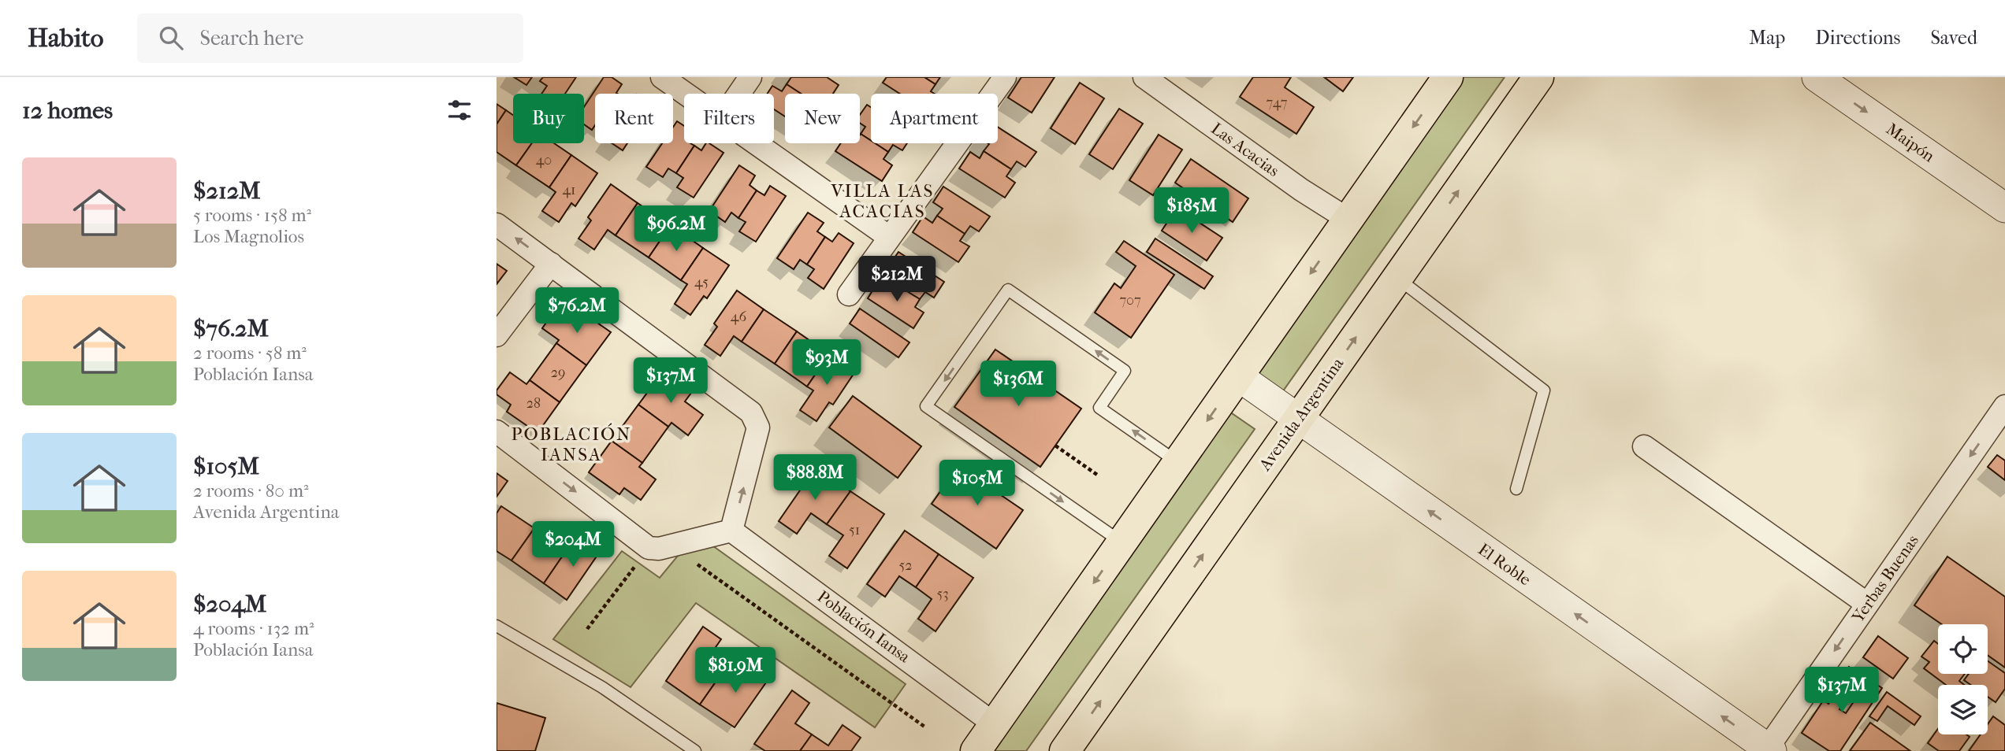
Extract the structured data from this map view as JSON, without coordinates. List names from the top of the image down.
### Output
{
  "streets": {
    "main road": ["Avenida Argentina"],
    "street": [
      "Maipón",
      "Las Acacias",
      "El Roble",
      "Yerbas Buenas",
      "Población Iansa"
    ]
  },
  "crossings": [
    ["Avenida Argentina", "El Roble"],
    ["El Roble", "Yerbas Buenas"]
  ],
  "one_way": ["Maipón", "Yerbas Buenas"],
  "districts": ["VILLA LAS ACACIAS", "POBLACIÓN IANSA"],
  "house_numbers": [
    "747",
    "40",
    "41",
    "45",
    "707",
    "46",
    "29",
    "28",
    "51",
    "52",
    "53"
  ],
  "page": {
    "header": "Habito",
    "search": "Search here",
    "nav": ["Map", "Directions", "Saved"],
    "heading": "12 homes",
    "chip": [
      "Buy",
      "Rent",
      "Filters",
      "New",
      "Apartment"
    ],
    "list": [
      {
        "name": "$212M",
        "note": "5 rooms · 158 m² · Los Magnolios"
      },
      {
        "name": "$76.2M",
        "note": "2 rooms · 58 m² · Población Iansa"
      },
      {
        "name": "$105M",
        "note": "2 rooms · 80 m² · Avenida Argentina"
      },
      {
        "name": "$204M",
        "note": "4 rooms · 132 m² · Población Iansa"
      }
    ],
    "price": [
      "$185M",
      "$96.2M",
      "$212M",
      "$76.2M",
      "$93M",
      "$137M",
      "$136M",
      "$88.8M",
      "$105M",
      "$204M",
      "$81.9M",
      "$137M"
    ]
  }
}
